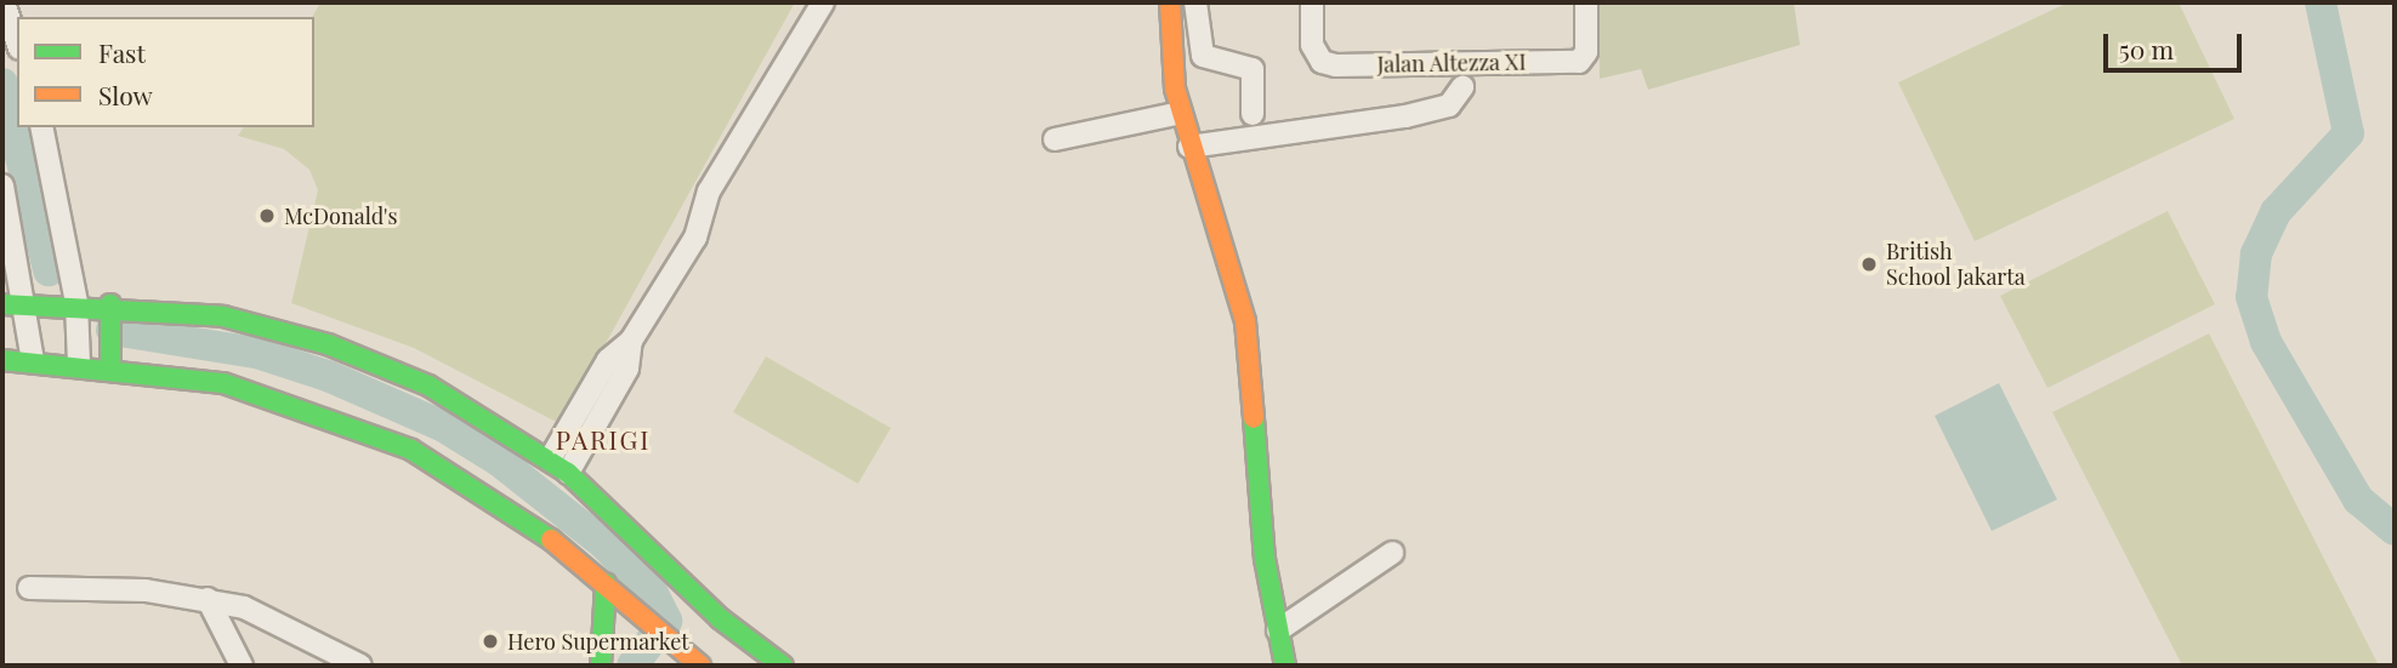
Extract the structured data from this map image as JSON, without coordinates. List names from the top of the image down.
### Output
{
  "streets": {
    "street": ["Jalan Altezza XI"]
  },
  "districts": ["PARIGI"],
  "places": ["McDonald's", "British School Jakarta", "Hero Supermarket"],
  "legend": ["Fast", "Slow"],
  "scale_bar": "50 m"
}
